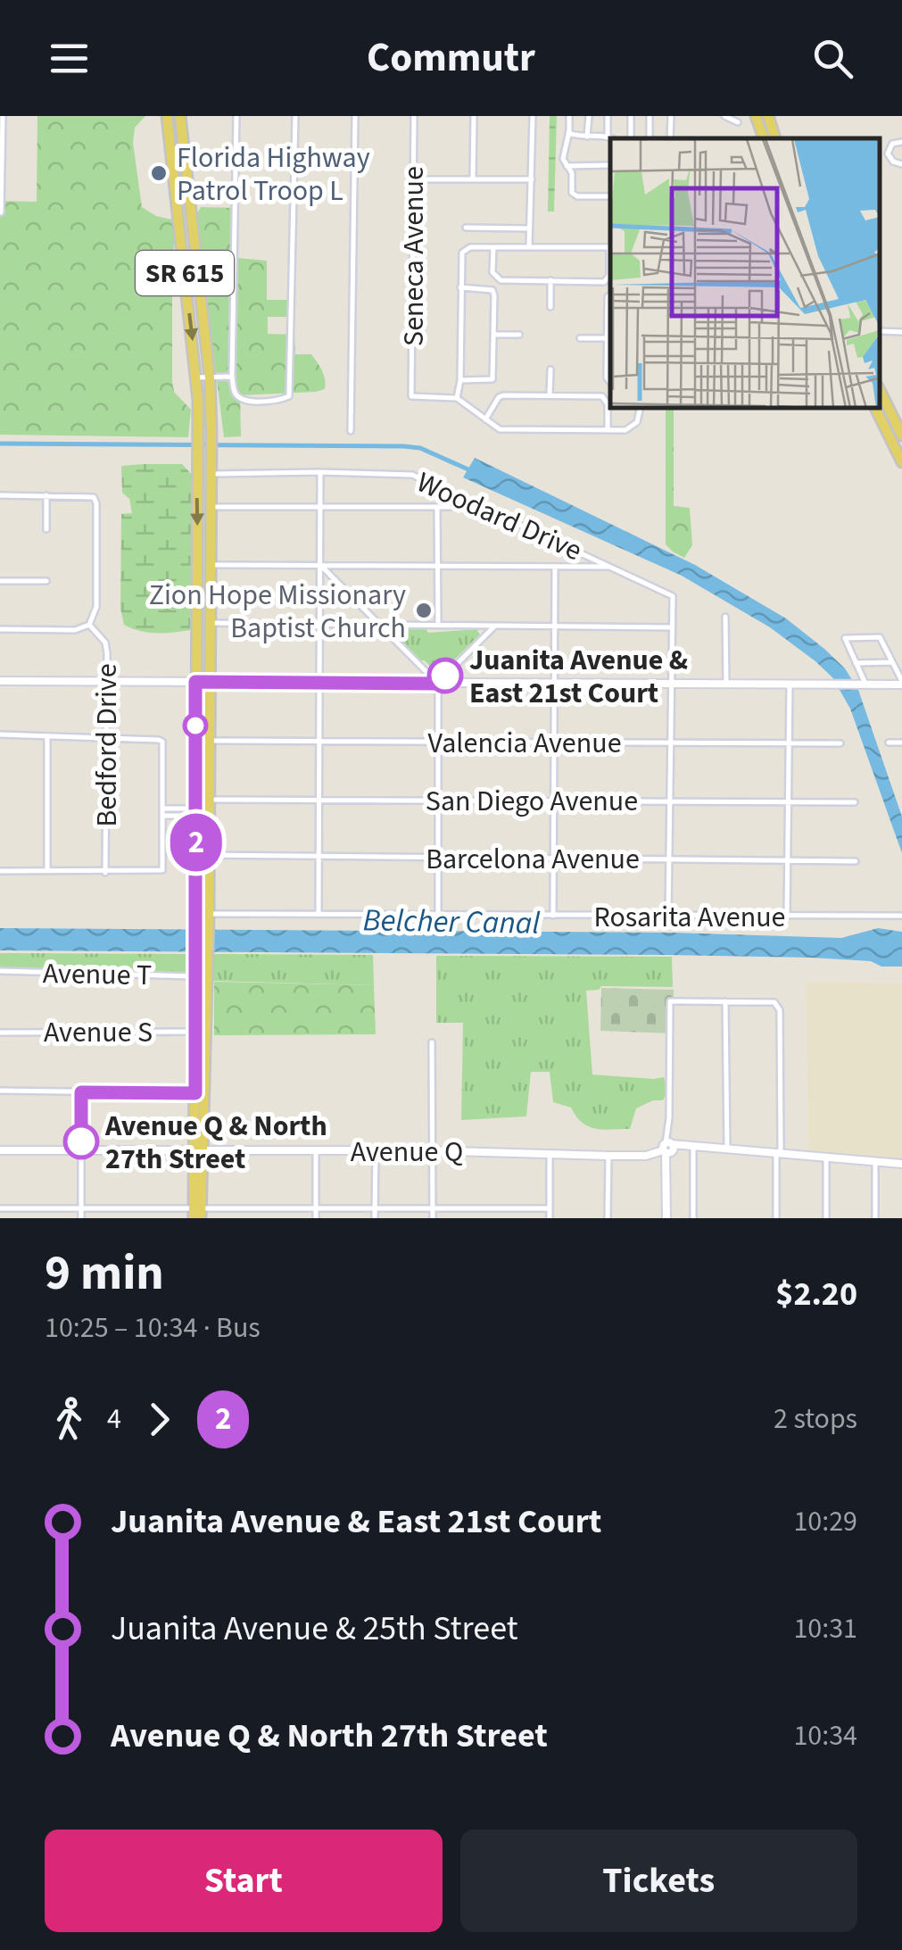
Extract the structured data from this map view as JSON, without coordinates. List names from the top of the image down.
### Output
{
  "streets": {
    "main road": ["SR 615"],
    "street": [
      "Seneca Avenue",
      "Woodard Drive",
      "Valencia Avenue",
      "Bedford Drive",
      "San Diego Avenue",
      "Barcelona Avenue",
      "Rosarita Avenue",
      "Avenue T",
      "Avenue S",
      "Avenue Q"
    ]
  },
  "crossings": [
    ["SR 615", "Woodard Drive"],
    ["SR 615", "Valencia Avenue"],
    ["SR 615", "San Diego Avenue"],
    ["SR 615", "Barcelona Avenue"],
    ["SR 615", "Rosarita Avenue"],
    ["SR 615", "Avenue T"],
    ["SR 615", "Avenue S"],
    ["SR 615", "Avenue Q"]
  ],
  "water": ["Belcher Canal"],
  "places": [
    "Florida Highway Patrol Troop L",
    "Zion Hope Missionary Baptist Church",
    "Juanita Avenue & East 21st Court",
    "Avenue Q & North 27th Street"
  ],
  "lines": ["bus line 2"],
  "page": {
    "header": "Commutr",
    "on_map": "2",
    "heading": ["9 min", "10:25 – 10:34 · Bus", "$2.20"],
    "legs": ["4", "2", "2 stops"],
    "list": [
      {
        "name": "Juanita Avenue & East 21st Court",
        "value": "10:29"
      },
      {
        "name": "Juanita Avenue & 25th Street",
        "value": "10:31"
      },
      {
        "name": "Avenue Q & North 27th Street",
        "value": "10:34"
      }
    ],
    "buttons": ["Start", "Tickets"]
  }
}
